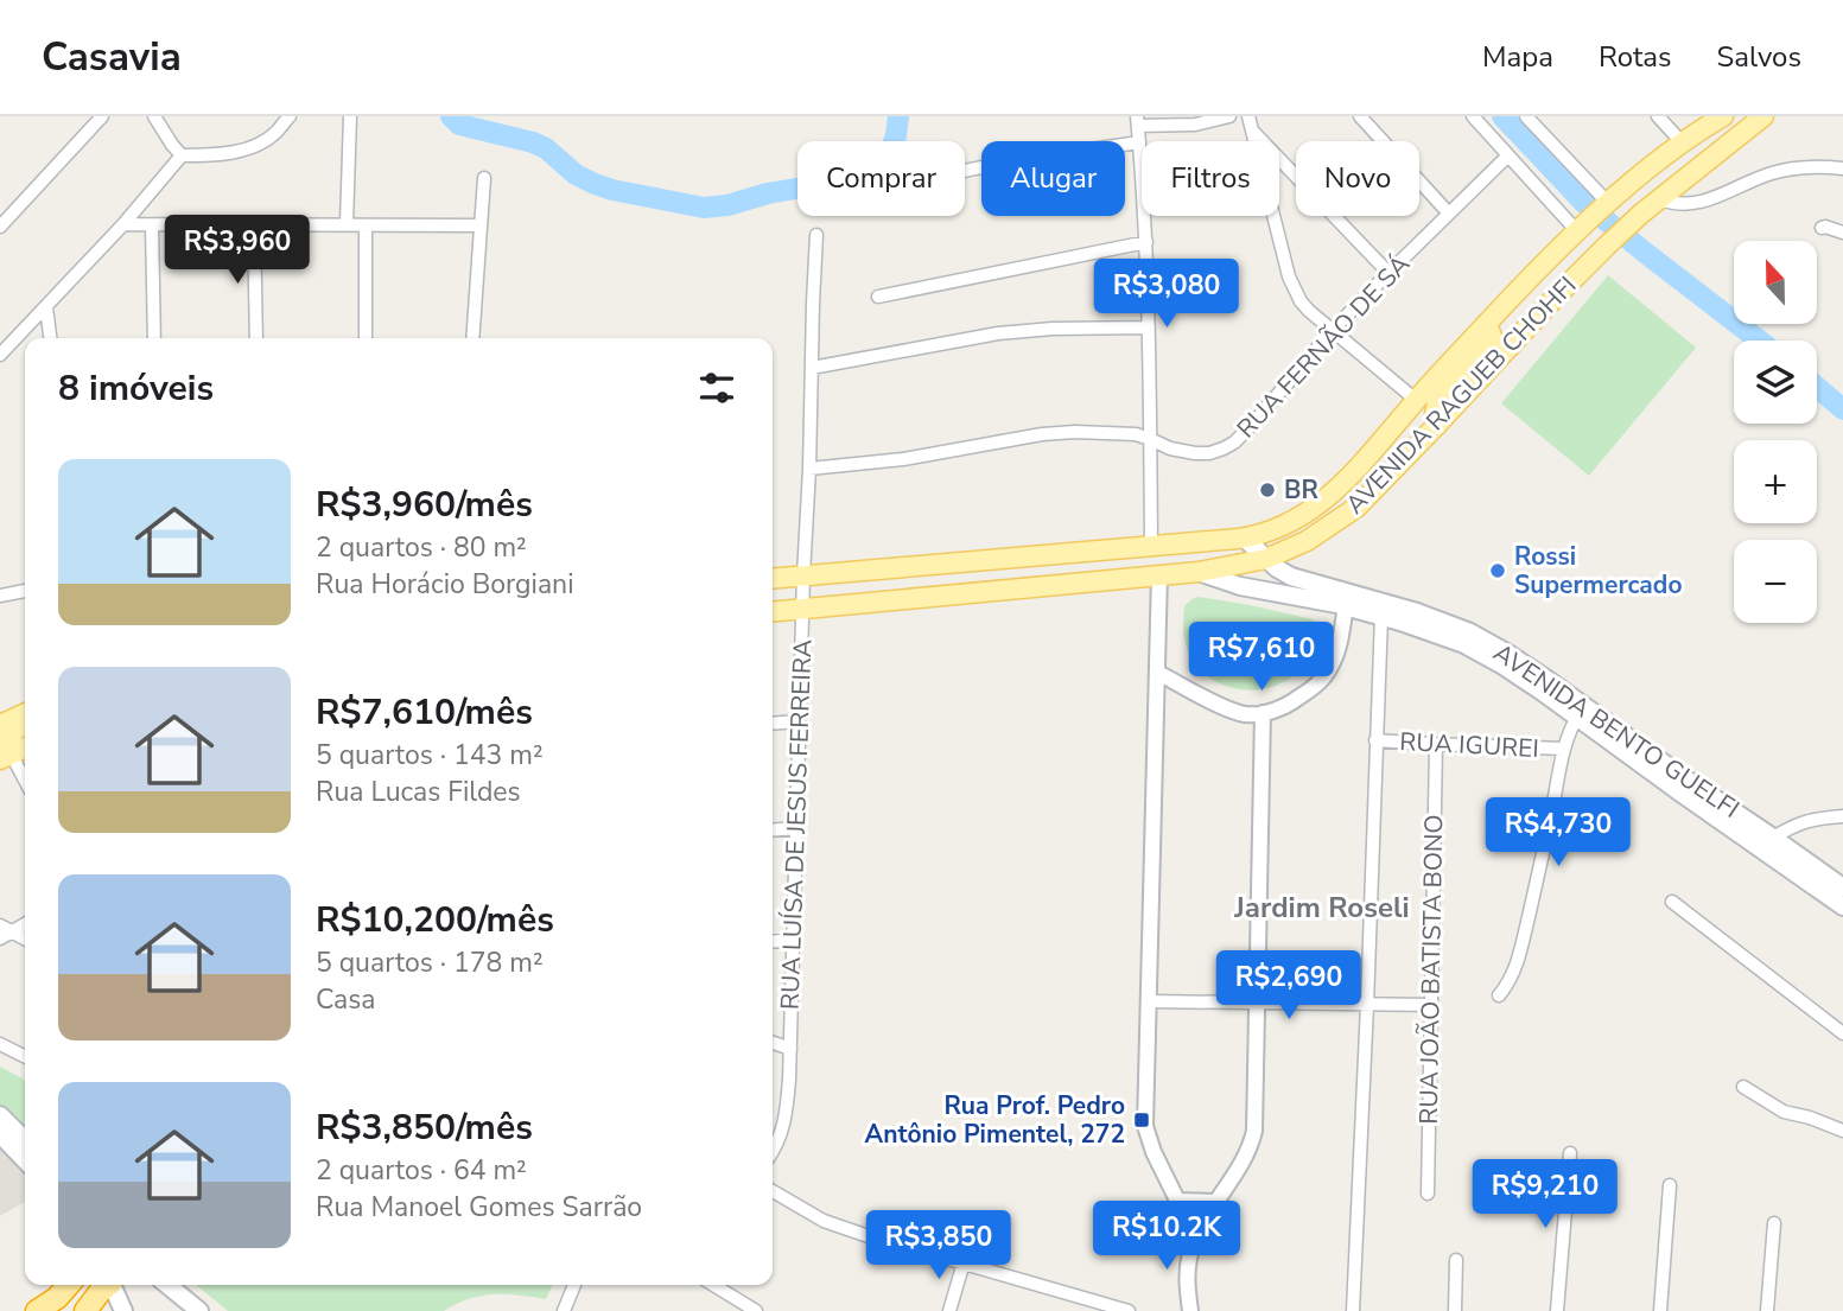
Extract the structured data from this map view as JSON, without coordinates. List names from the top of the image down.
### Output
{
  "streets": {
    "main road": ["AVENIDA RAGUEB CHOHFI", "AVENIDA BENTO GUELFI"],
    "street": [
      "RUA FERNÃO DE SÁ",
      "RUA IGUREI",
      "RUA LUÍSA DE JESUS FERREIRA",
      "RUA JOÃO BATISTA BONO"
    ]
  },
  "crossings": [
    ["RUA FERNÃO DE SÁ", "RUA LUÍSA DE JESUS FERREIRA"],
    ["AVENIDA RAGUEB CHOHFI", "AVENIDA BENTO GUELFI"],
    ["AVENIDA RAGUEB CHOHFI", "RUA LUÍSA DE JESUS FERREIRA"],
    ["RUA IGUREI", "RUA JOÃO BATISTA BONO"]
  ],
  "districts": ["Jardim Roseli"],
  "places": {
    "other": ["BR", "Rossi Supermercado"],
    "transit": ["Rua Prof. Pedro Antônio Pimentel, 272"]
  },
  "north": "top",
  "page": {
    "header": "Casavia",
    "nav": ["Mapa", "Rotas", "Salvos"],
    "chip": [
      "Comprar",
      "Alugar",
      "Filtros",
      "Novo"
    ],
    "price": [
      "R$3,960",
      "R$3,080",
      "R$7,610",
      "R$4,730",
      "R$2,690",
      "R$9,210",
      "R$10.2K",
      "R$3,850"
    ],
    "map_buttons": ["+", "−"],
    "heading": "8 imóveis",
    "list": [
      {
        "name": "R$3,960/mês",
        "note": "2 quartos · 80 m² · Rua Horácio Borgiani"
      },
      {
        "name": "R$7,610/mês",
        "note": "5 quartos · 143 m² · Rua Lucas Fildes"
      },
      {
        "name": "R$10,200/mês",
        "note": "5 quartos · 178 m² · Casa"
      },
      {
        "name": "R$3,850/mês",
        "note": "2 quartos · 64 m² · Rua Manoel Gomes Sarrão"
      }
    ]
  }
}
